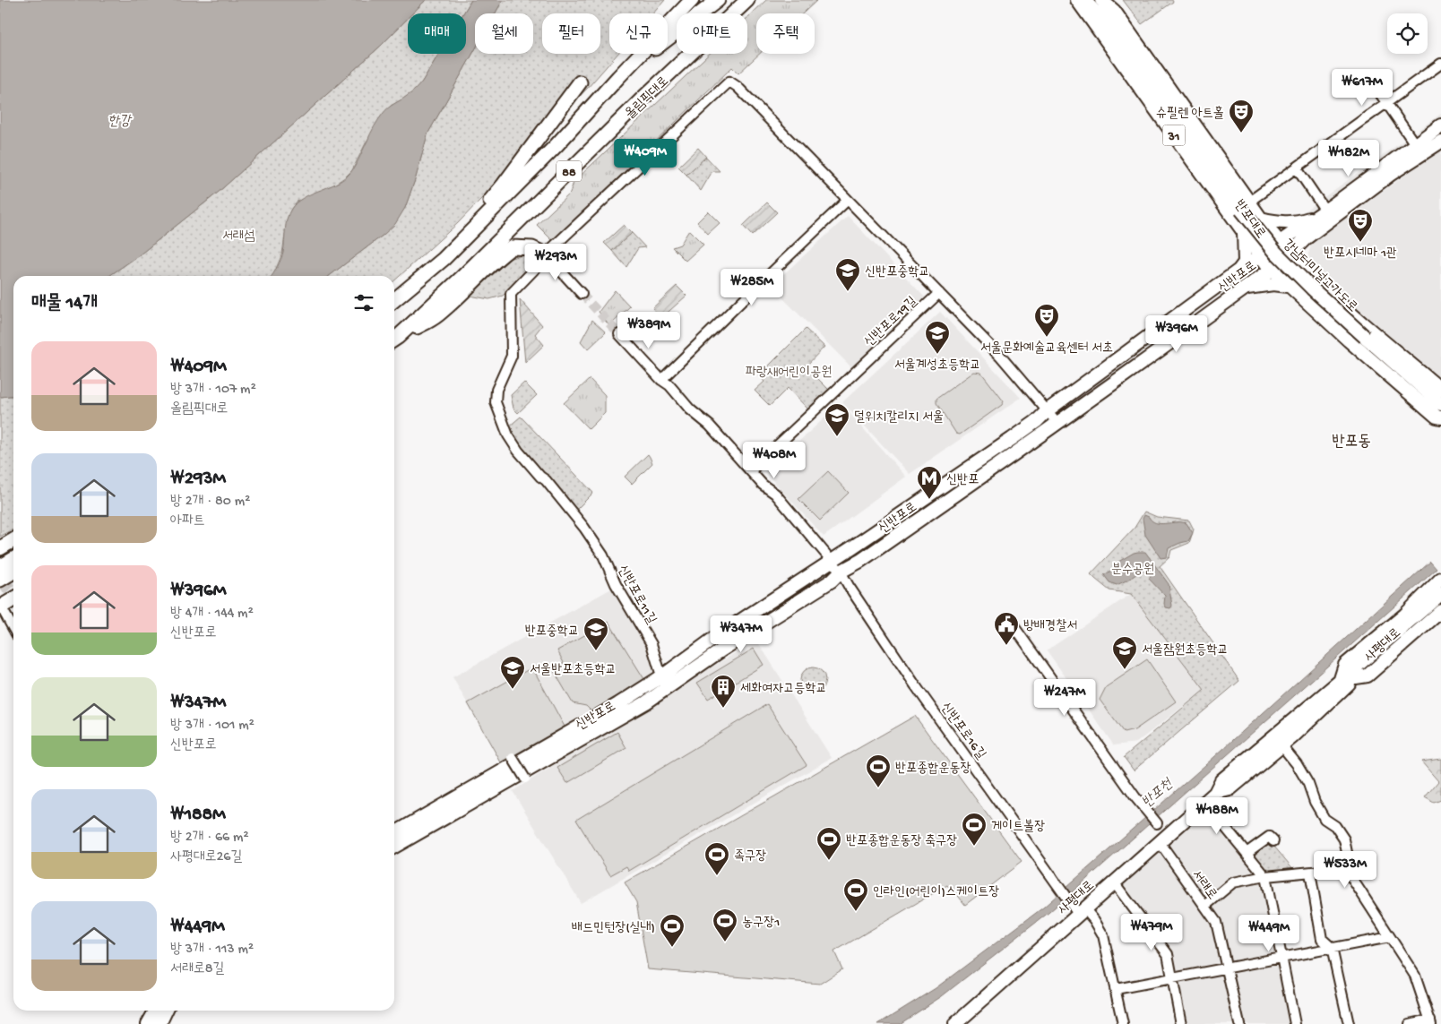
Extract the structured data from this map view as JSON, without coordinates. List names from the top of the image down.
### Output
{
  "streets": {
    "highway": ["올림픽대로", "88"],
    "main road": [
      "31",
      "반포대로",
      "강남터미널고가도로",
      "신반포로",
      "사평대로"
    ],
    "street": [
      "신반포로19길",
      "신반포로11길",
      "신반포로16길",
      "서래로"
    ]
  },
  "crossings": [
    ["31", "반포대로"],
    ["31", "강남터미널고가도로"],
    ["반포대로", "신반포로"],
    ["신반포로", "신반포로11길"],
    ["신반포로", "신반포로16길"],
    ["신반포로19길", "신반포로16길"],
    ["사평대로", "신반포로16길"],
    ["사평대로", "서래로"]
  ],
  "districts": ["반포동"],
  "water": ["한강", "반포천"],
  "parks": ["서래섬", "파랑새어린이공원", "분수공원"],
  "places": {
    "theatre": ["슈필렌 아트홀", "반포시네마 1관", "서울문화예술교육센터 서초"],
    "school or university": [
      "신반포중학교",
      "서울계성초등학교",
      "덜위치칼리지 서울",
      "반포중학교",
      "서울잠원초등학교",
      "서울반포초등학교"
    ],
    "metro station": ["신반포"],
    "public building": ["방배경찰서"],
    "building": ["세화여자고등학교"],
    "sports": [
      "반포종합운동장",
      "게이트볼장",
      "반포종합운동장 축구장",
      "족구장",
      "인라인(어린이)스케이트장",
      "농구장1",
      "배드민턴장(실내)"
    ]
  },
  "page": {
    "chip": [
      "매매",
      "월세",
      "필터",
      "신규",
      "아파트",
      "주택"
    ],
    "price": [
      "₩617M",
      "₩409M",
      "₩182M",
      "₩293M",
      "₩285M",
      "₩389M",
      "₩396M",
      "₩408M",
      "₩347M",
      "₩247M",
      "₩188M",
      "₩533M",
      "₩479M",
      "₩449M"
    ],
    "heading": "매물 14개",
    "list": [
      {
        "name": "₩409M",
        "note": "방 3개 · 107 m² · 올림픽대로"
      },
      {
        "name": "₩293M",
        "note": "방 2개 · 80 m² · 아파트"
      },
      {
        "name": "₩396M",
        "note": "방 4개 · 144 m² · 신반포로"
      },
      {
        "name": "₩347M",
        "note": "방 3개 · 101 m² · 신반포로"
      },
      {
        "name": "₩188M",
        "note": "방 2개 · 66 m² · 사평대로26길"
      },
      {
        "name": "₩449M",
        "note": "방 3개 · 113 m² · 서래로8길"
      }
    ]
  }
}
